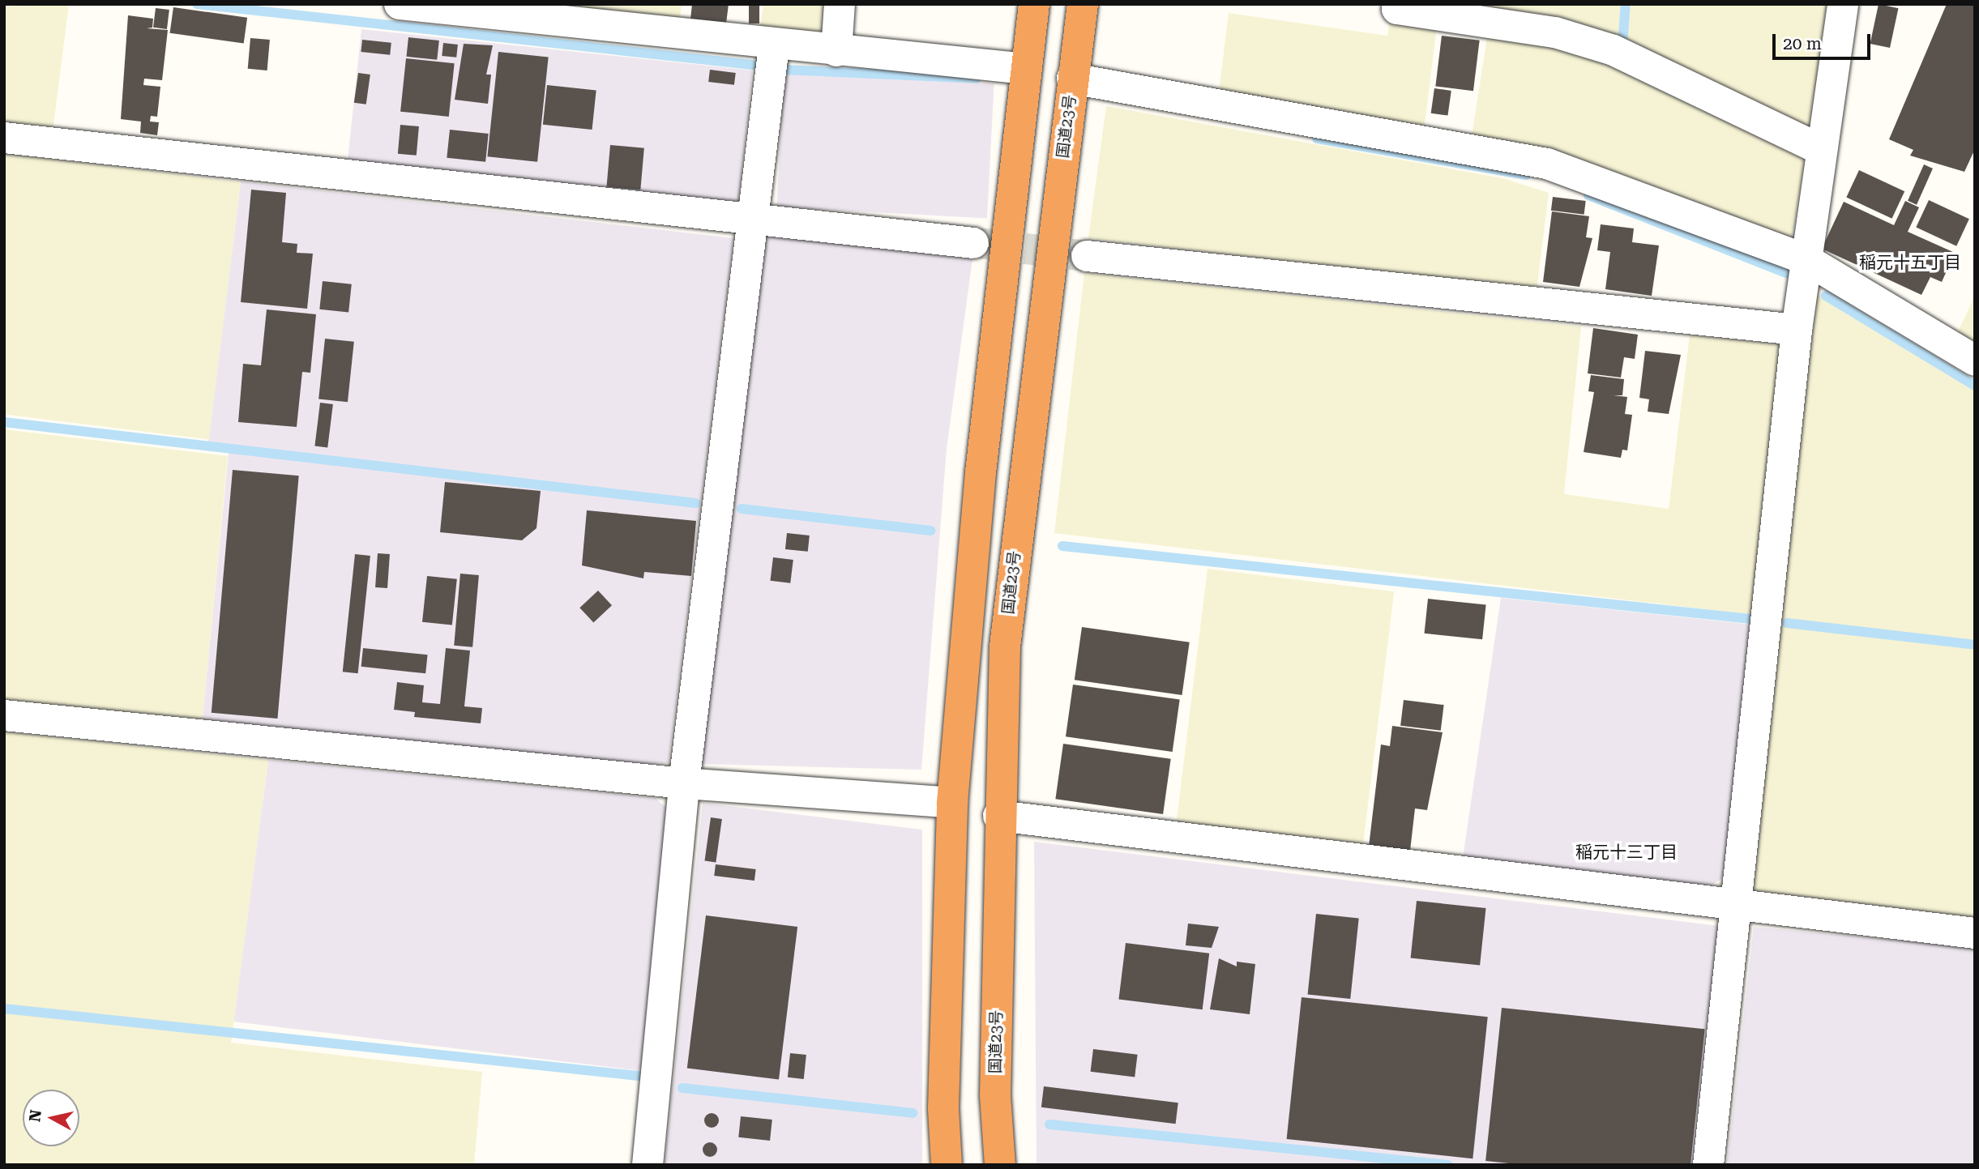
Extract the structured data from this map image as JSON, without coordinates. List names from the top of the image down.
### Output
{
  "streets": {
    "highway": ["国道23号"]
  },
  "districts": ["稲元十五丁目", "稲元十三丁目"],
  "scale_bar": "20 m",
  "north": "left"
}
